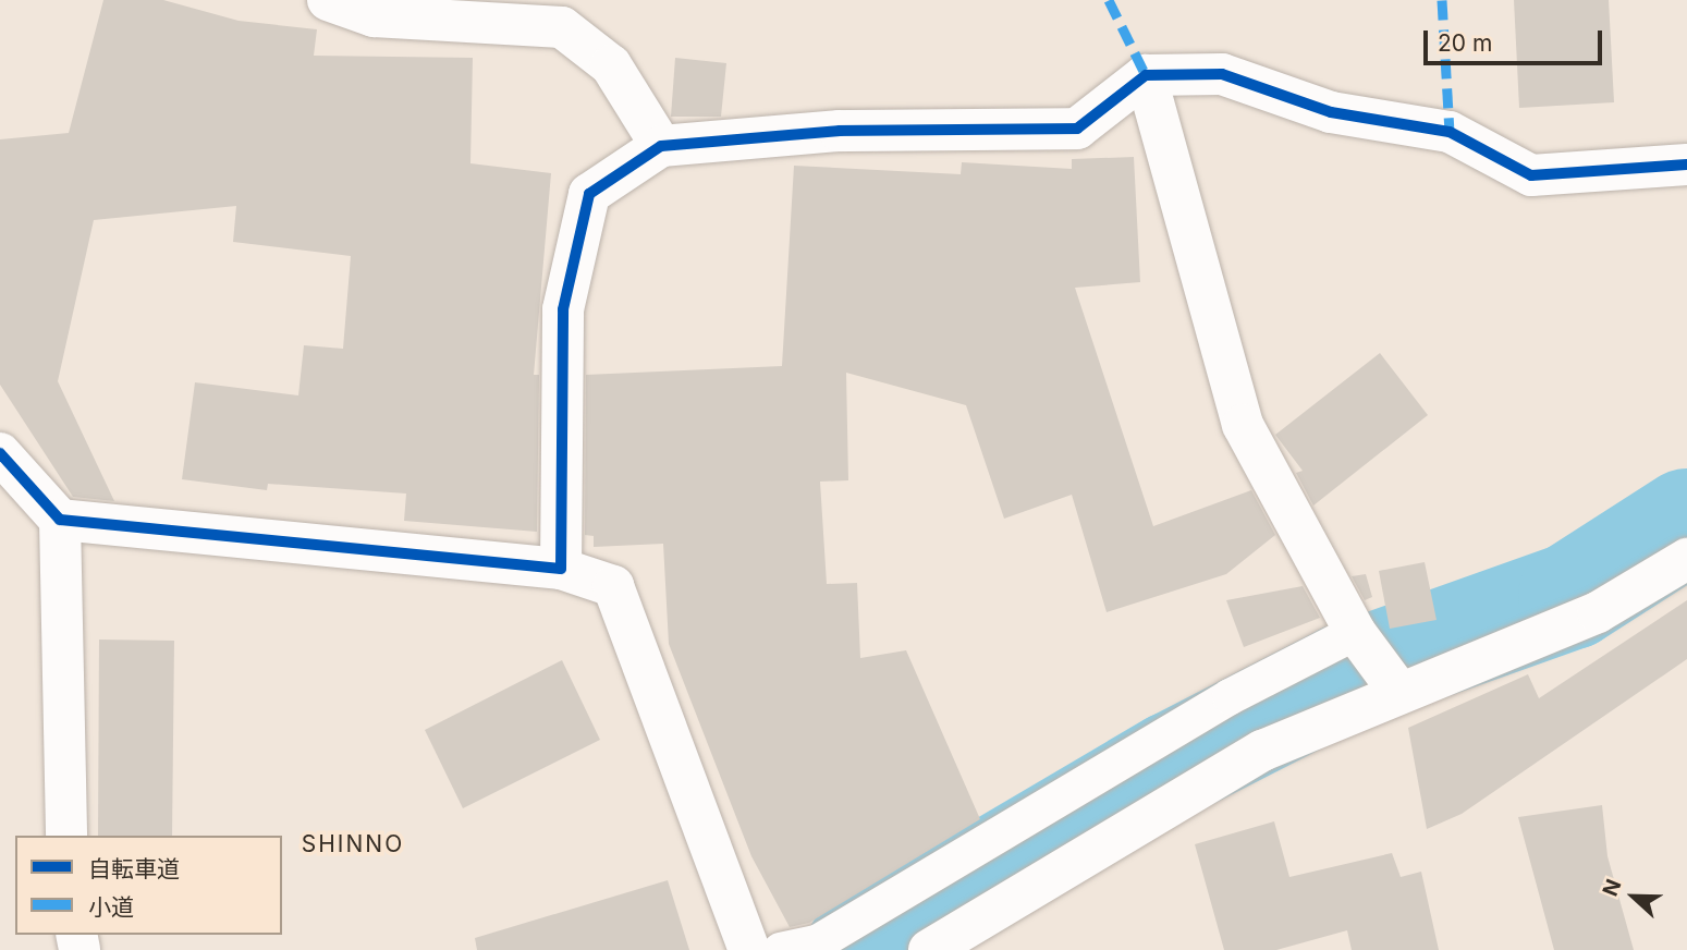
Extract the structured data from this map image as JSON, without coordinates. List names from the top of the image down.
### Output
{
  "districts": ["SHINNO"],
  "legend": ["自転車道", "小道"],
  "scale_bar": "20 m",
  "north": "left"
}
